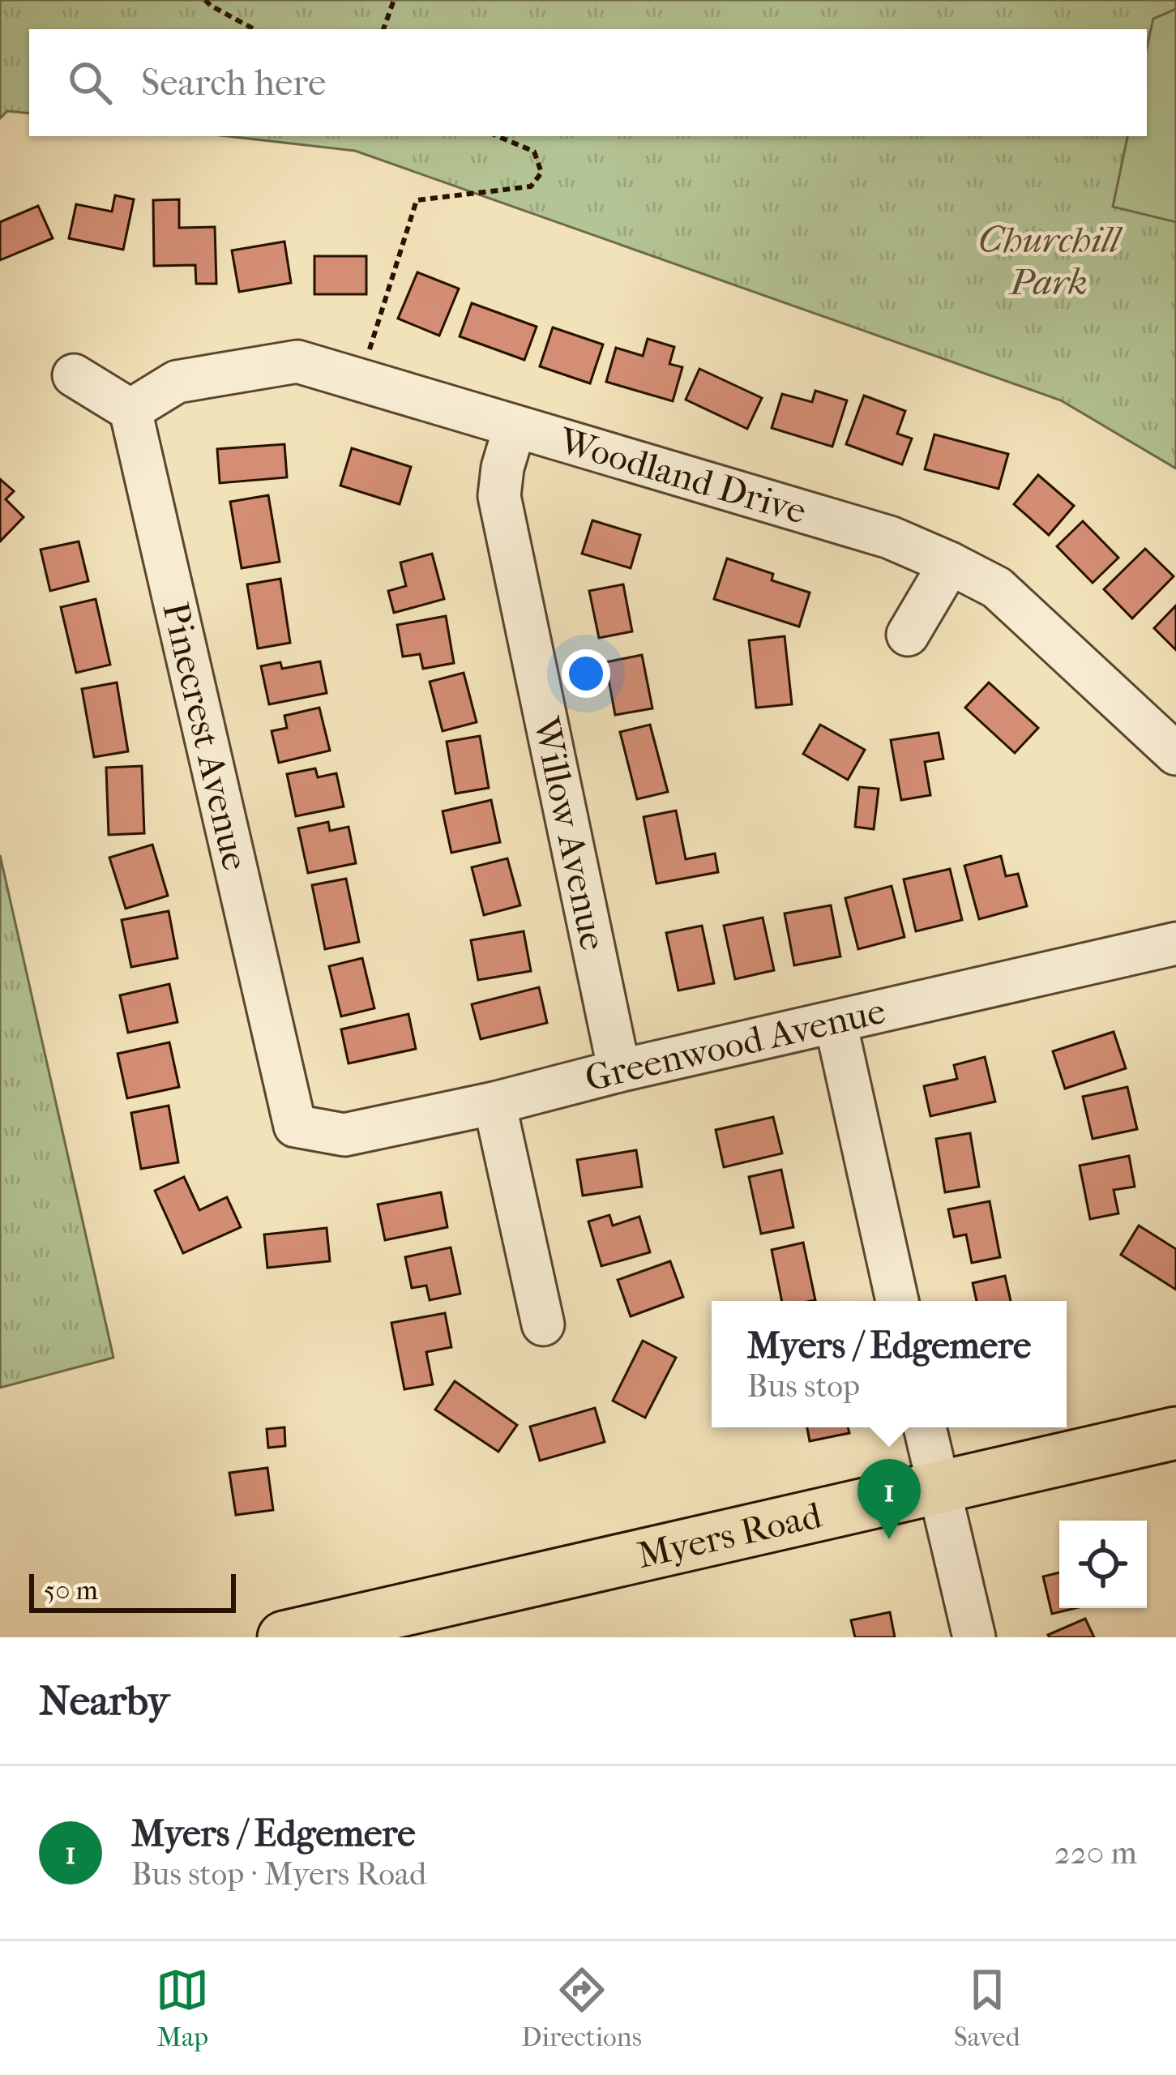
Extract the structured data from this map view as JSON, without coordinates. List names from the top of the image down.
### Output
{
  "streets": {
    "main road": ["Myers Road"],
    "street": [
      "Woodland Drive",
      "Pinecrest Avenue",
      "Willow Avenue",
      "Greenwood Avenue"
    ]
  },
  "crossings": [
    ["Woodland Drive", "Pinecrest Avenue"],
    ["Woodland Drive", "Willow Avenue"],
    ["Pinecrest Avenue", "Greenwood Avenue"],
    ["Willow Avenue", "Greenwood Avenue"]
  ],
  "parks": ["Churchill Park"],
  "scale_bar": "50 m",
  "page": {
    "search": "Search here",
    "popup": ["Myers / Edgemere", "Bus stop"],
    "pins": "1",
    "scale": "50 m",
    "heading": "Nearby",
    "list": [
      {
        "mark": "1",
        "name": "Myers / Edgemere",
        "note": "Bus stop · Myers Road",
        "value": "220 m"
      }
    ],
    "nav": ["Map", "Directions", "Saved"]
  }
}
